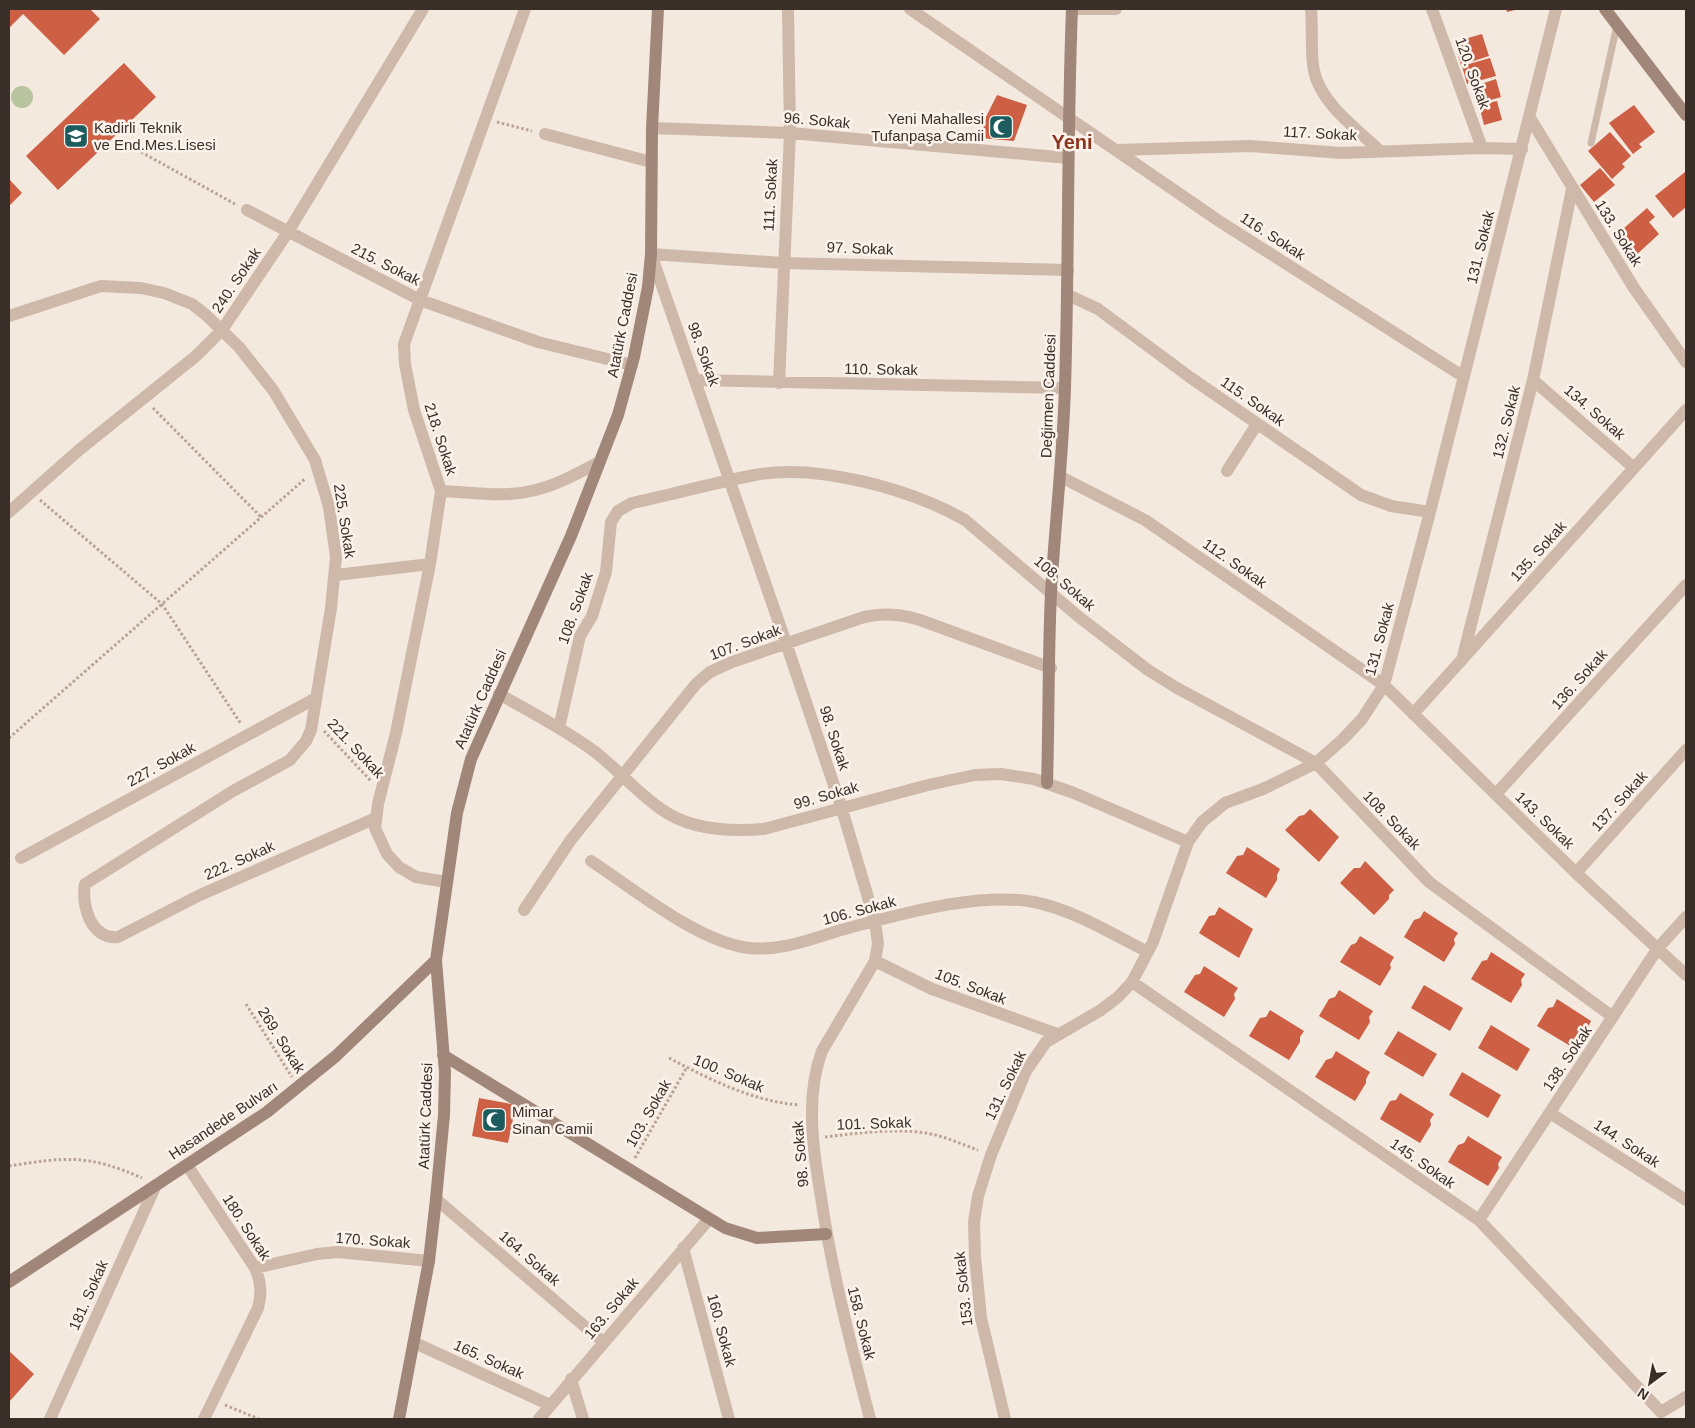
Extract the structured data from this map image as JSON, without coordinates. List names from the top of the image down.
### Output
{
  "streets": {
    "street": [
      "120. Sokak",
      "96. Sokak",
      "117. Sokak",
      "111. Sokak",
      "133. Sokak",
      "116. Sokak",
      "131. Sokak",
      "97. Sokak",
      "215. Sokak",
      "240. Sokak",
      "Atatürk Caddesi",
      "98. Sokak",
      "110. Sokak",
      "Değirmen Caddesi",
      "115. Sokak",
      "134. Sokak",
      "132. Sokak",
      "218. Sokak",
      "225. Sokak",
      "135. Sokak",
      "112. Sokak",
      "108. Sokak",
      "107. Sokak",
      "136. Sokak",
      "227. Sokak",
      "99. Sokak",
      "137. Sokak",
      "143. Sokak",
      "222. Sokak",
      "106. Sokak",
      "105. Sokak",
      "138. Sokak",
      "Hasandede Bulvarı",
      "144. Sokak",
      "145. Sokak",
      "180. Sokak",
      "170. Sokak",
      "164. Sokak",
      "153. Sokak",
      "181. Sokak",
      "163. Sokak",
      "158. Sokak",
      "160. Sokak",
      "165. Sokak"
    ],
    "path": [
      "221. Sokak",
      "269. Sokak",
      "100. Sokak",
      "103. Sokak",
      "101. Sokak"
    ]
  },
  "crossings": [
    ["120. Sokak", "117. Sokak"],
    ["96. Sokak", "111. Sokak"],
    ["96. Sokak", "Atatürk Caddesi"],
    ["96. Sokak", "Değirmen Caddesi"],
    ["117. Sokak", "116. Sokak"],
    ["117. Sokak", "131. Sokak"],
    ["111. Sokak", "97. Sokak"],
    ["111. Sokak", "110. Sokak"],
    ["133. Sokak", "131. Sokak"],
    ["133. Sokak", "132. Sokak"],
    ["116. Sokak", "131. Sokak"],
    ["116. Sokak", "Değirmen Caddesi"],
    ["131. Sokak", "115. Sokak"],
    ["131. Sokak", "112. Sokak"],
    ["131. Sokak", "108. Sokak"],
    ["131. Sokak", "99. Sokak"],
    ["131. Sokak", "143. Sokak"],
    ["131. Sokak", "106. Sokak"],
    ["131. Sokak", "105. Sokak"],
    ["131. Sokak", "101. Sokak"],
    ["131. Sokak", "145. Sokak"],
    ["131. Sokak", "153. Sokak"],
    ["97. Sokak", "Atatürk Caddesi"],
    ["97. Sokak", "98. Sokak"],
    ["97. Sokak", "Değirmen Caddesi"],
    ["215. Sokak", "240. Sokak"],
    ["215. Sokak", "Atatürk Caddesi"],
    ["215. Sokak", "218. Sokak"],
    ["240. Sokak", "225. Sokak"],
    ["Atatürk Caddesi", "98. Sokak"],
    ["Atatürk Caddesi", "218. Sokak"],
    ["Atatürk Caddesi", "99. Sokak"],
    ["Atatürk Caddesi", "Hasandede Bulvarı"],
    ["Atatürk Caddesi", "170. Sokak"],
    ["Atatürk Caddesi", "164. Sokak"],
    ["Atatürk Caddesi", "165. Sokak"],
    ["98. Sokak", "110. Sokak"],
    ["98. Sokak", "108. Sokak"],
    ["98. Sokak", "107. Sokak"],
    ["98. Sokak", "99. Sokak"],
    ["98. Sokak", "106. Sokak"],
    ["98. Sokak", "105. Sokak"],
    ["98. Sokak", "100. Sokak"],
    ["98. Sokak", "101. Sokak"],
    ["98. Sokak", "158. Sokak"],
    ["110. Sokak", "Değirmen Caddesi"],
    ["Değirmen Caddesi", "115. Sokak"],
    ["Değirmen Caddesi", "112. Sokak"],
    ["Değirmen Caddesi", "108. Sokak"],
    ["Değirmen Caddesi", "107. Sokak"],
    ["Değirmen Caddesi", "99. Sokak"],
    ["134. Sokak", "132. Sokak"],
    ["134. Sokak", "135. Sokak"],
    ["132. Sokak", "135. Sokak"],
    ["218. Sokak", "221. Sokak"],
    ["218. Sokak", "222. Sokak"],
    ["225. Sokak", "221. Sokak"],
    ["225. Sokak", "227. Sokak"],
    ["225. Sokak", "222. Sokak"],
    ["135. Sokak", "143. Sokak"],
    ["112. Sokak", "143. Sokak"],
    ["108. Sokak", "99. Sokak"],
    ["108. Sokak", "138. Sokak"],
    ["107. Sokak", "99. Sokak"],
    ["136. Sokak", "143. Sokak"],
    ["137. Sokak", "143. Sokak"],
    ["143. Sokak", "138. Sokak"],
    ["269. Sokak", "Hasandede Bulvarı"],
    ["138. Sokak", "144. Sokak"],
    ["138. Sokak", "145. Sokak"],
    ["100. Sokak", "103. Sokak"],
    ["Hasandede Bulvarı", "180. Sokak"],
    ["Hasandede Bulvarı", "181. Sokak"],
    ["101. Sokak", "153. Sokak"],
    ["180. Sokak", "170. Sokak"],
    ["164. Sokak", "163. Sokak"],
    ["163. Sokak", "160. Sokak"],
    ["163. Sokak", "165. Sokak"]
  ],
  "districts": ["Yeni"],
  "places": {
    "mosque": ["Yeni Mahallesi Tufanpaşa Camii", "Mimar Sinan Camii"],
    "school or university": ["Kadirli Teknik ve End.Mes.Lisesi"]
  },
  "north": "bottom left"
}
